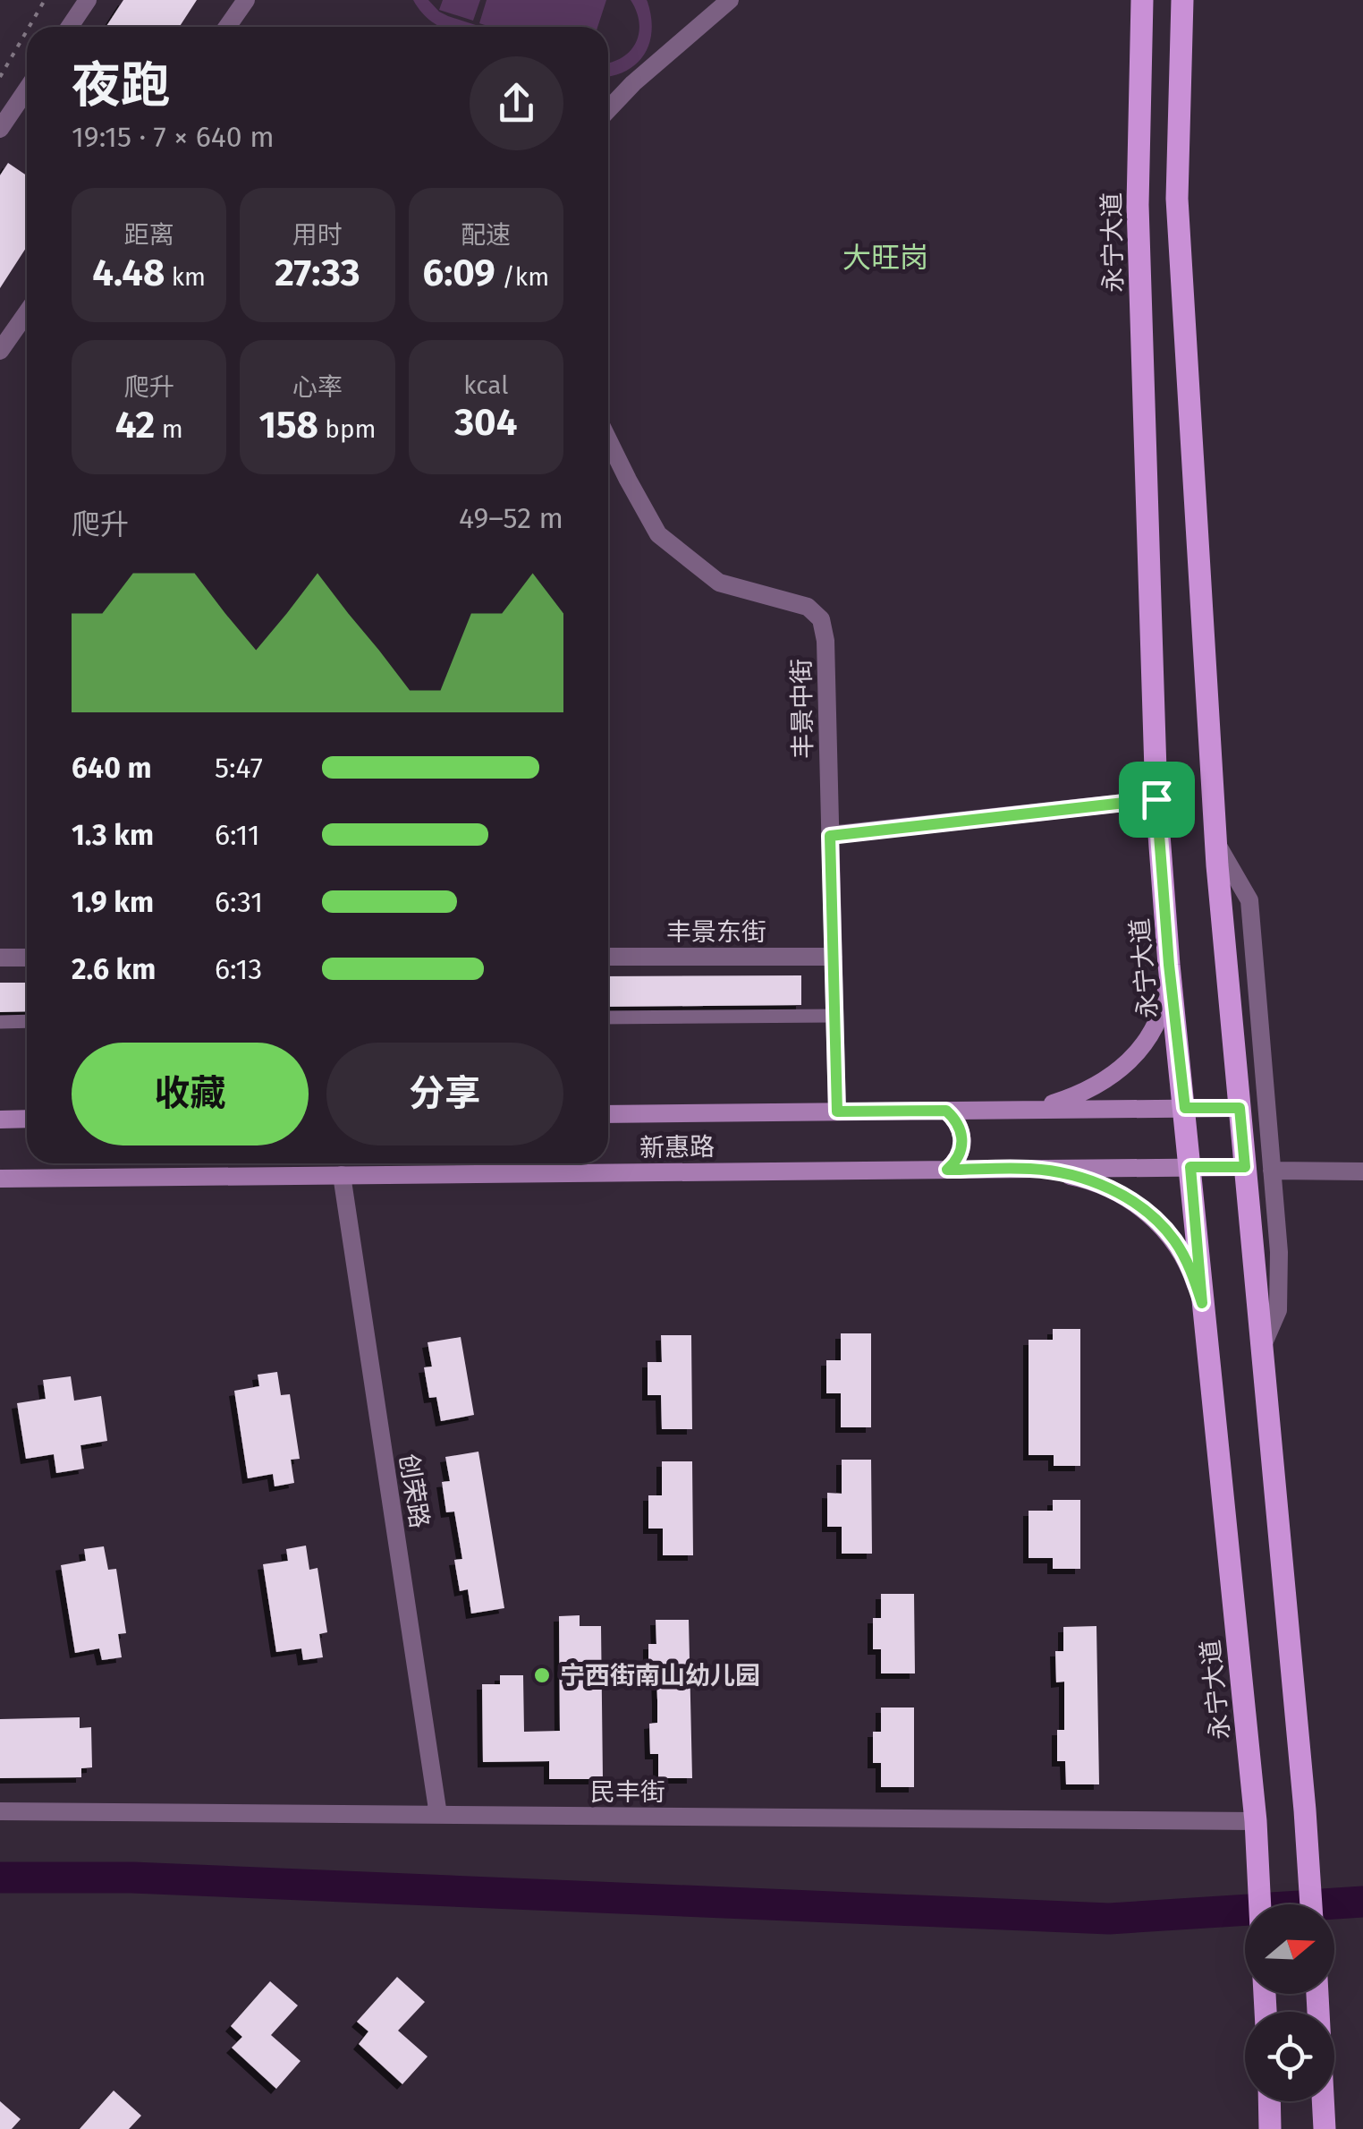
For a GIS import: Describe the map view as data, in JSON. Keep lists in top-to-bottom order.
{
  "streets": {
    "main road": ["永宁大道", "新惠路"],
    "street": [
      "丰景中街",
      "丰景东街",
      "创荣路",
      "民丰街"
    ]
  },
  "crossings": [
    ["永宁大道", "新惠路"],
    ["永宁大道", "民丰街"],
    ["丰景中街", "丰景东街"],
    ["丰景中街", "新惠路"],
    ["新惠路", "创荣路"],
    ["创荣路", "民丰街"]
  ],
  "districts": ["大旺岗"],
  "places": ["宁西街南山幼儿园"],
  "north": "right",
  "page": {
    "heading": ["夜跑", "19:15 · 7 × 640 m"],
    "stats": [
      ["距离", "4.48 km"],
      ["用时", "27:33"],
      ["配速", "6:09 /km"],
      ["爬升", "42 m"],
      ["心率", "158 bpm"],
      ["kcal", "304"]
    ],
    "chart": ["爬升", "49–52 m"],
    "list": [
      {
        "name": "640 m",
        "note": "5:47"
      },
      {
        "name": "1.3 km",
        "note": "6:11"
      },
      {
        "name": "1.9 km",
        "note": "6:31"
      },
      {
        "name": "2.6 km",
        "note": "6:13"
      }
    ],
    "buttons": ["收藏", "分享"]
  }
}
